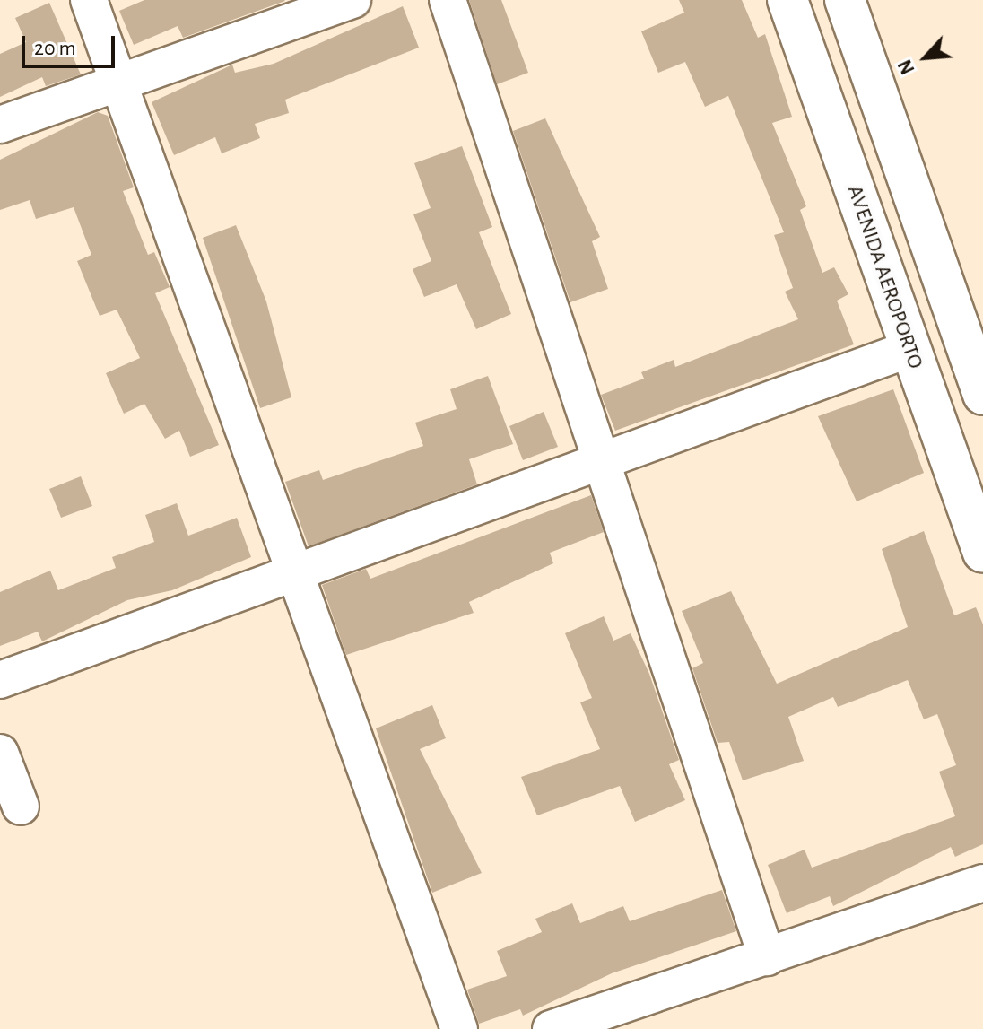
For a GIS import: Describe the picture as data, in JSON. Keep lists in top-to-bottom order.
{
  "streets": {
    "street": ["AVENIDA AEROPORTO"]
  },
  "scale_bar": "20 m",
  "north": "bottom left"
}
